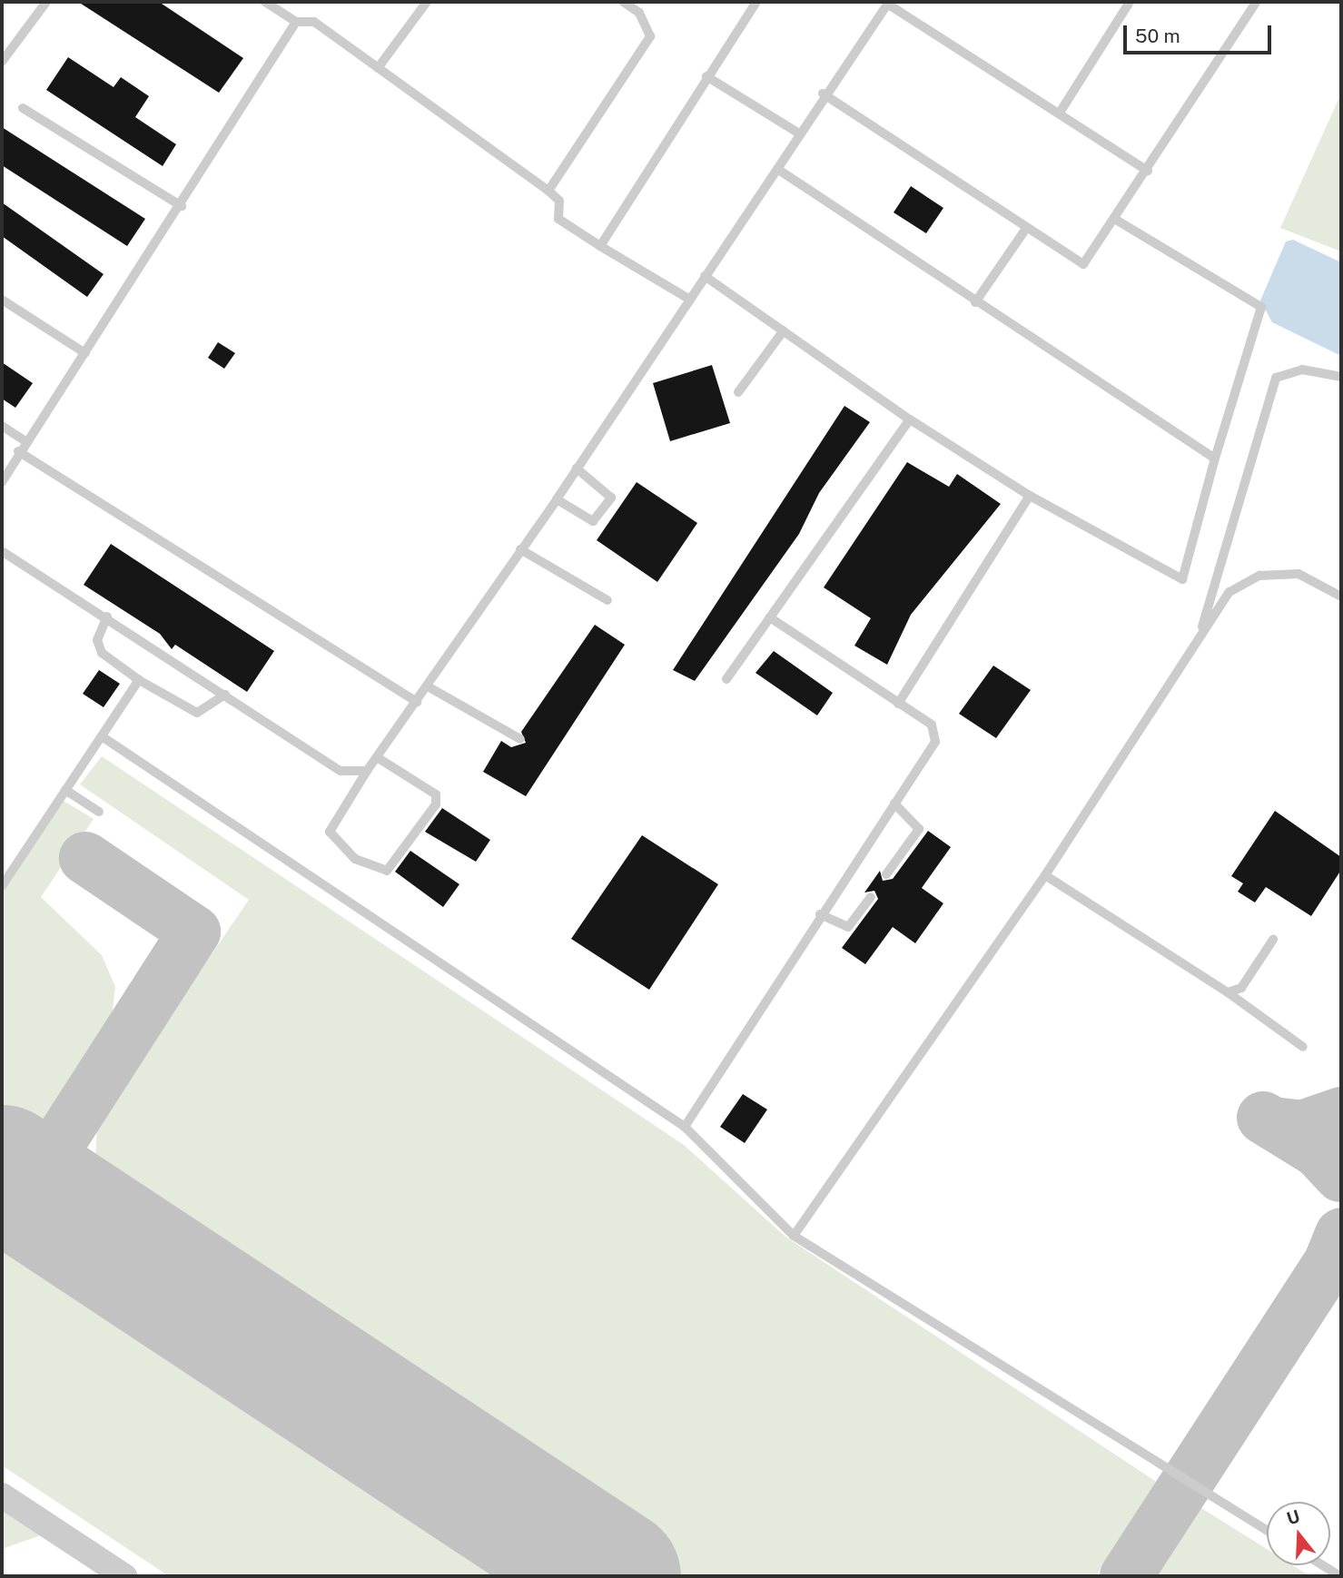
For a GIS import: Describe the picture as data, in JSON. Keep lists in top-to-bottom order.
{
  "scale_bar": "50 m",
  "north": "top"
}
